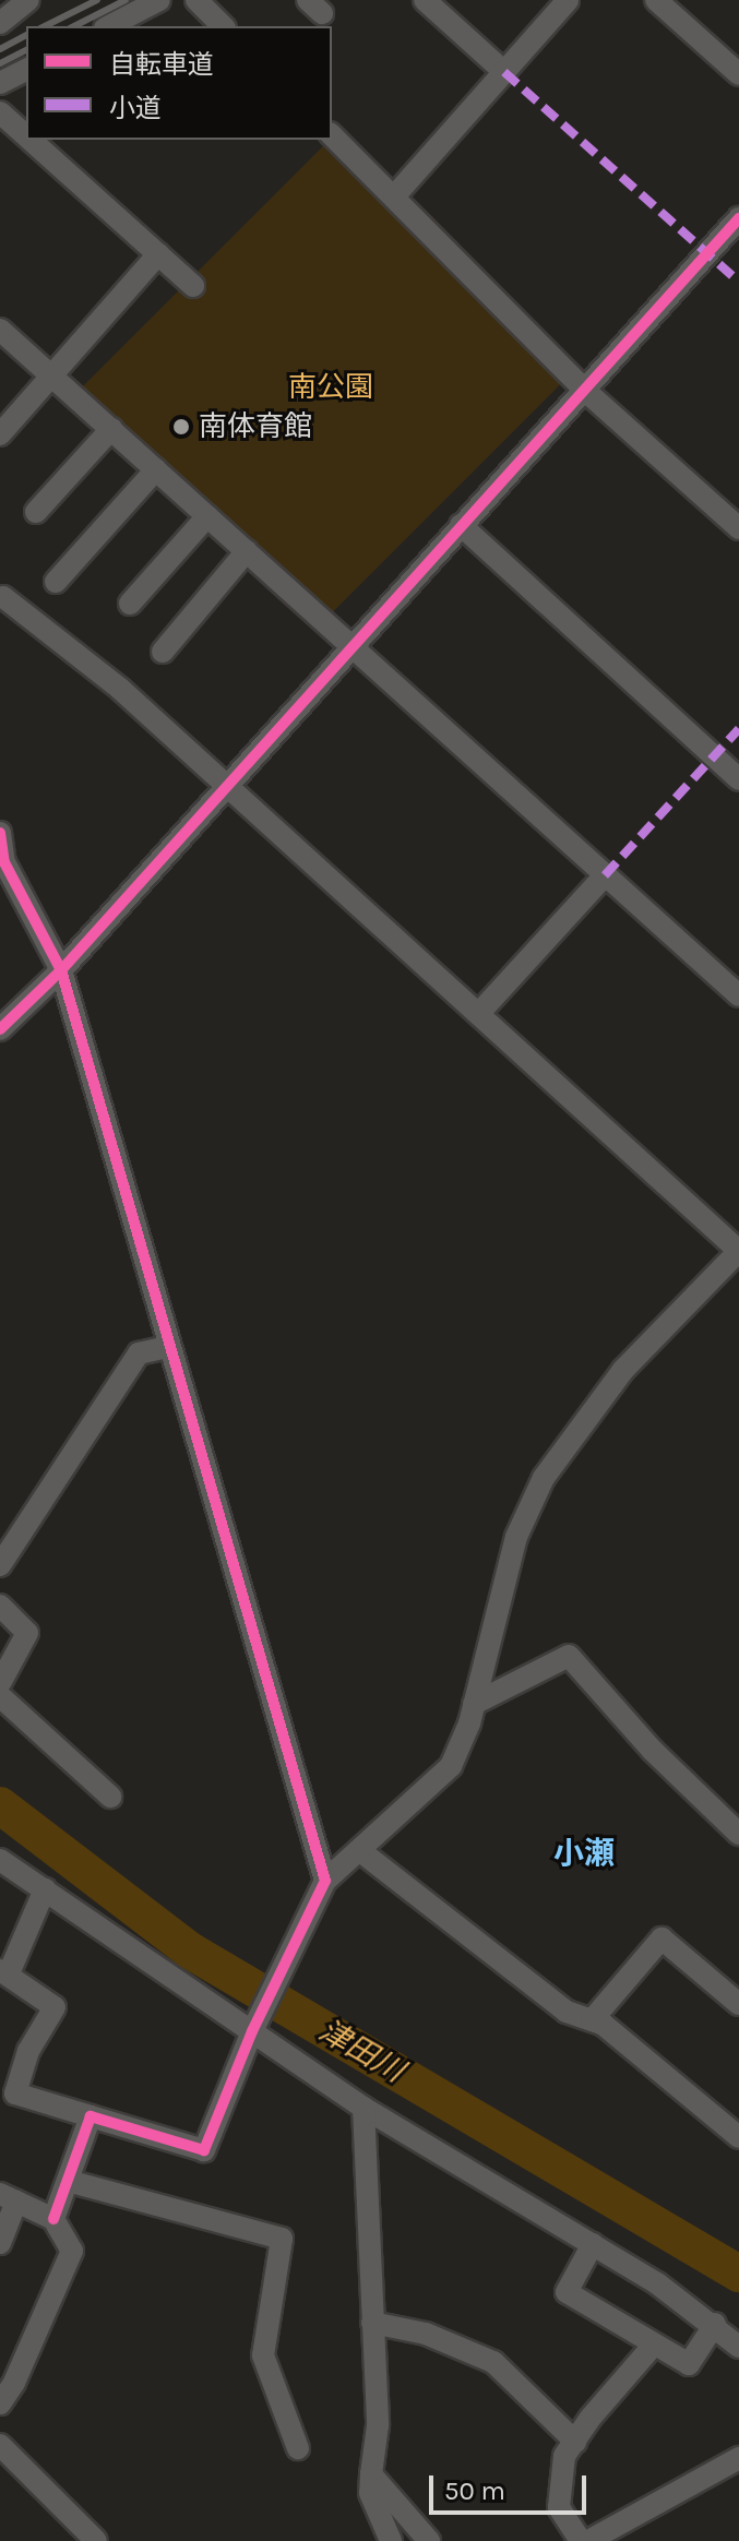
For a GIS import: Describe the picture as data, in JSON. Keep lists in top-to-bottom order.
{
  "districts": ["小瀬"],
  "water": ["津田川"],
  "parks": ["南公園"],
  "places": ["南体育館"],
  "legend": ["自転車道", "小道"],
  "scale_bar": "50 m"
}
